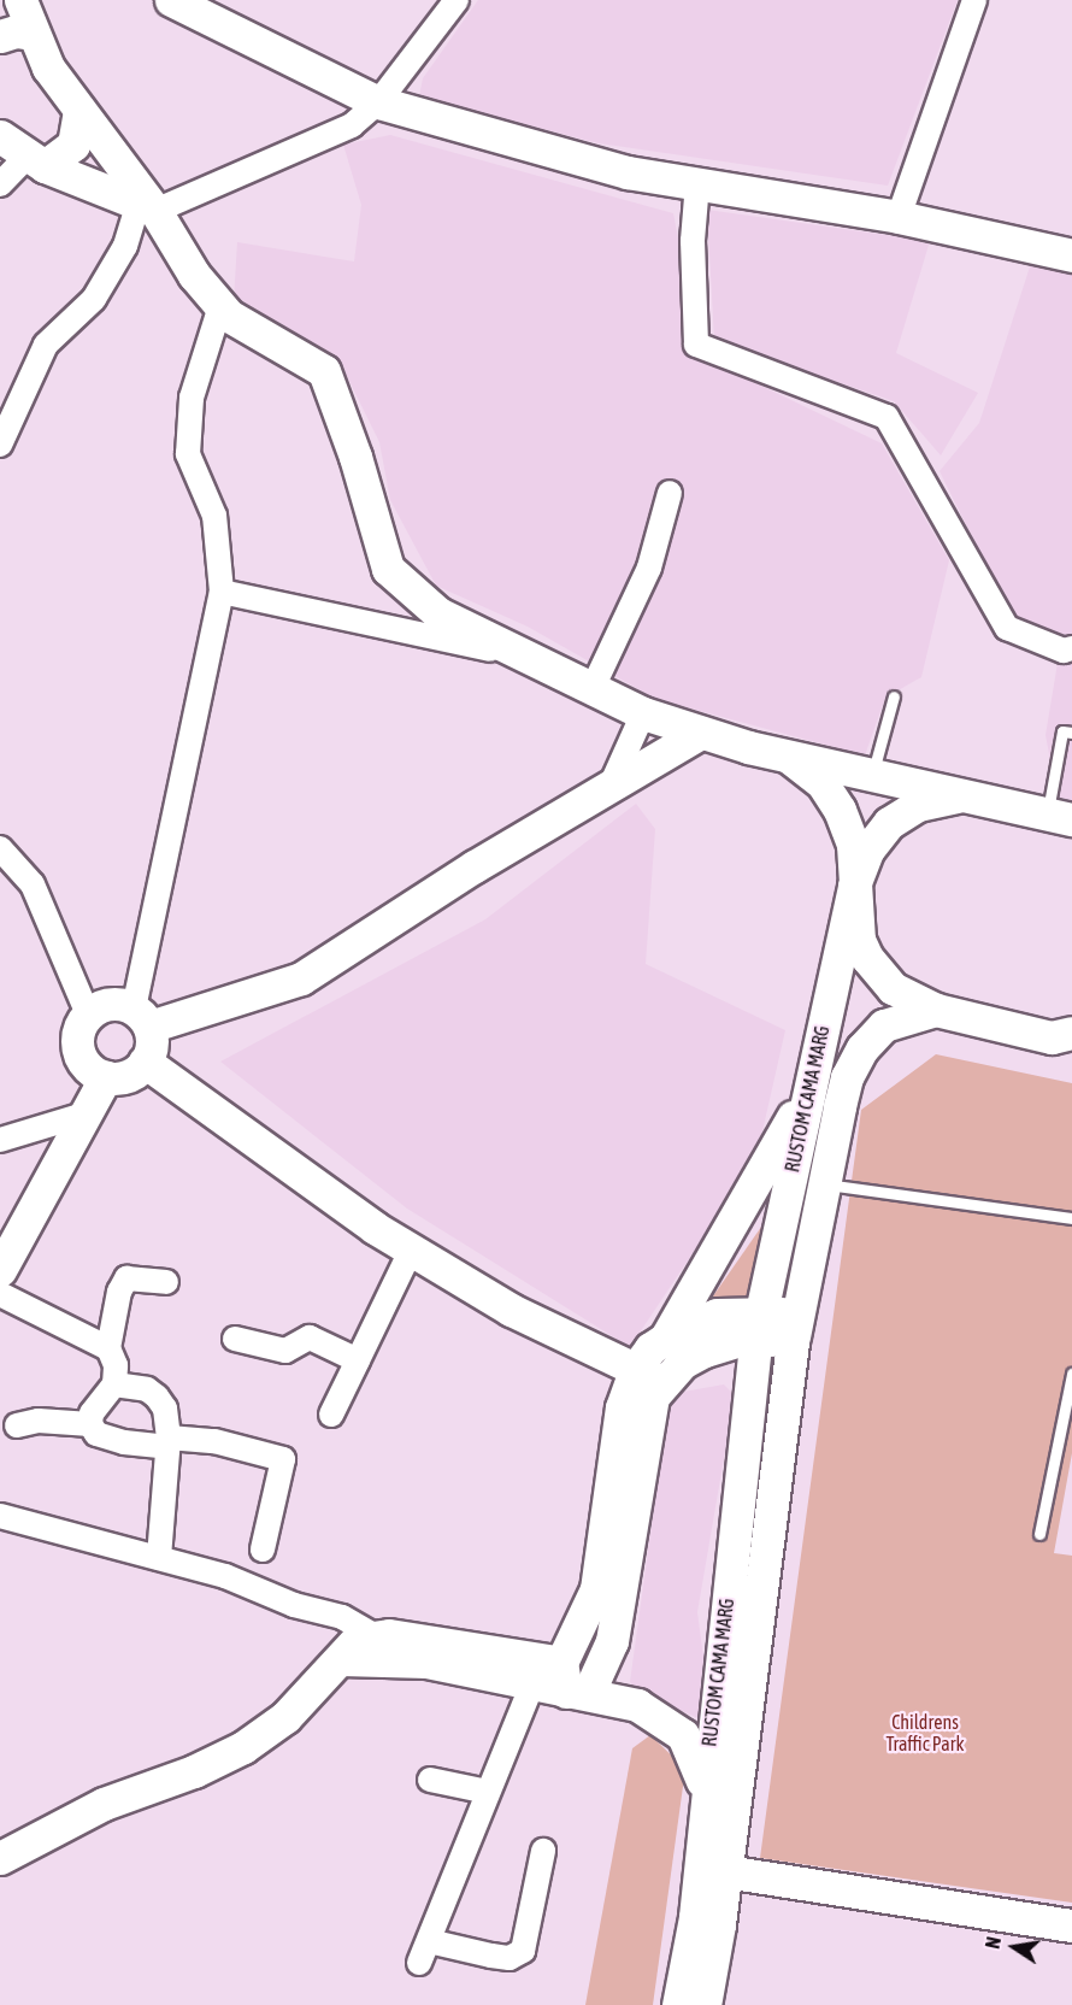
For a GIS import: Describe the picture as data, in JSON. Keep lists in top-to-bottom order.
{
  "streets": {
    "street": ["RUSTOM CAMA MARG"]
  },
  "parks": ["Childrens Traffic Park"],
  "north": "left"
}
